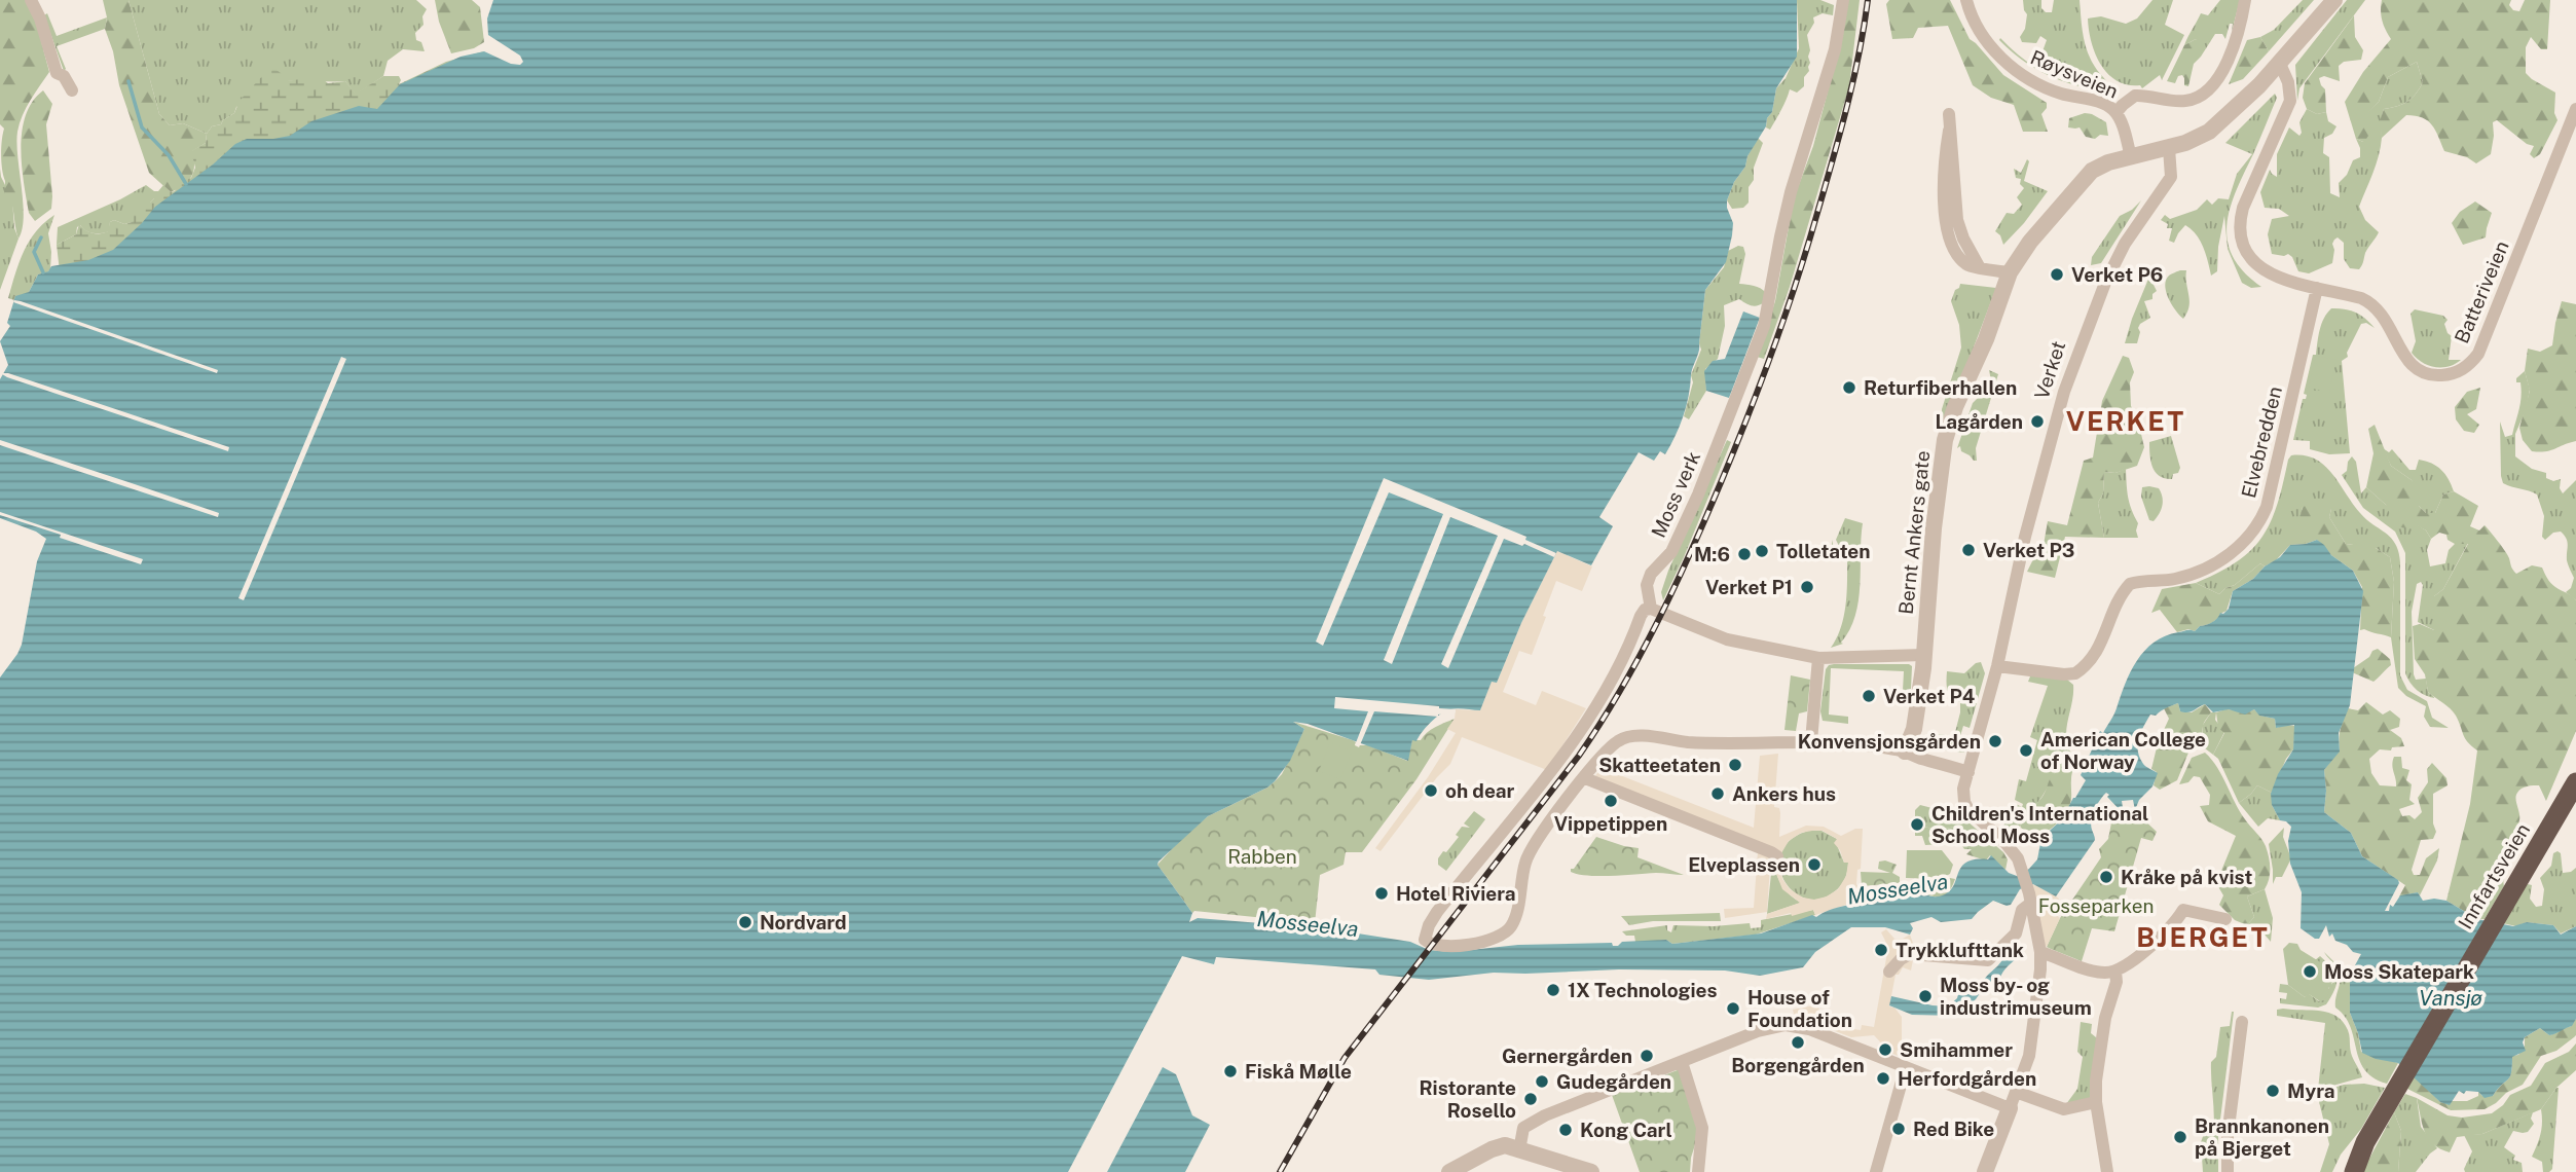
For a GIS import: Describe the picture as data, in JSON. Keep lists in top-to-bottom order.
{
  "streets": {
    "highway": ["Innfartsveien"],
    "street": [
      "Røysveien",
      "Batteriveien",
      "Verket",
      "Elvebredden",
      "Moss verk",
      "Bernt Ankers gate"
    ]
  },
  "crossings": [
    ["Batteriveien", "Elvebredden"],
    ["Verket", "Elvebredden"]
  ],
  "districts": ["VERKET", "BJERGET"],
  "water": ["Mosseelva", "Vansjø"],
  "parks": ["Rabben", "Fosseparken"],
  "places": [
    "Verket P6",
    "Returfiberhallen",
    "Lagården",
    "Verket P3",
    "Tolletaten",
    "M:6",
    "Verket P1",
    "Verket P4",
    "Konvensjonsgården",
    "American College of Norway",
    "Skatteetaten",
    "oh dear",
    "Ankers hus",
    "Vippetippen",
    "Children's International School Moss",
    "Elveplassen",
    "Kråke på kvist",
    "Hotel Riviera",
    "Nordvard",
    "Trykklufttank",
    "Moss Skatepark",
    "1X Technologies",
    "Moss by- og industrimuseum",
    "House of Foundation",
    "Borgengården",
    "Smihammer",
    "Gernergården",
    "Fiskå Mølle",
    "Herfordgården",
    "Gudegården",
    "Myra",
    "Ristorante Rosello",
    "Red Bike",
    "Kong Carl",
    "Brannkanonen på Bjerget"
  ]
}
